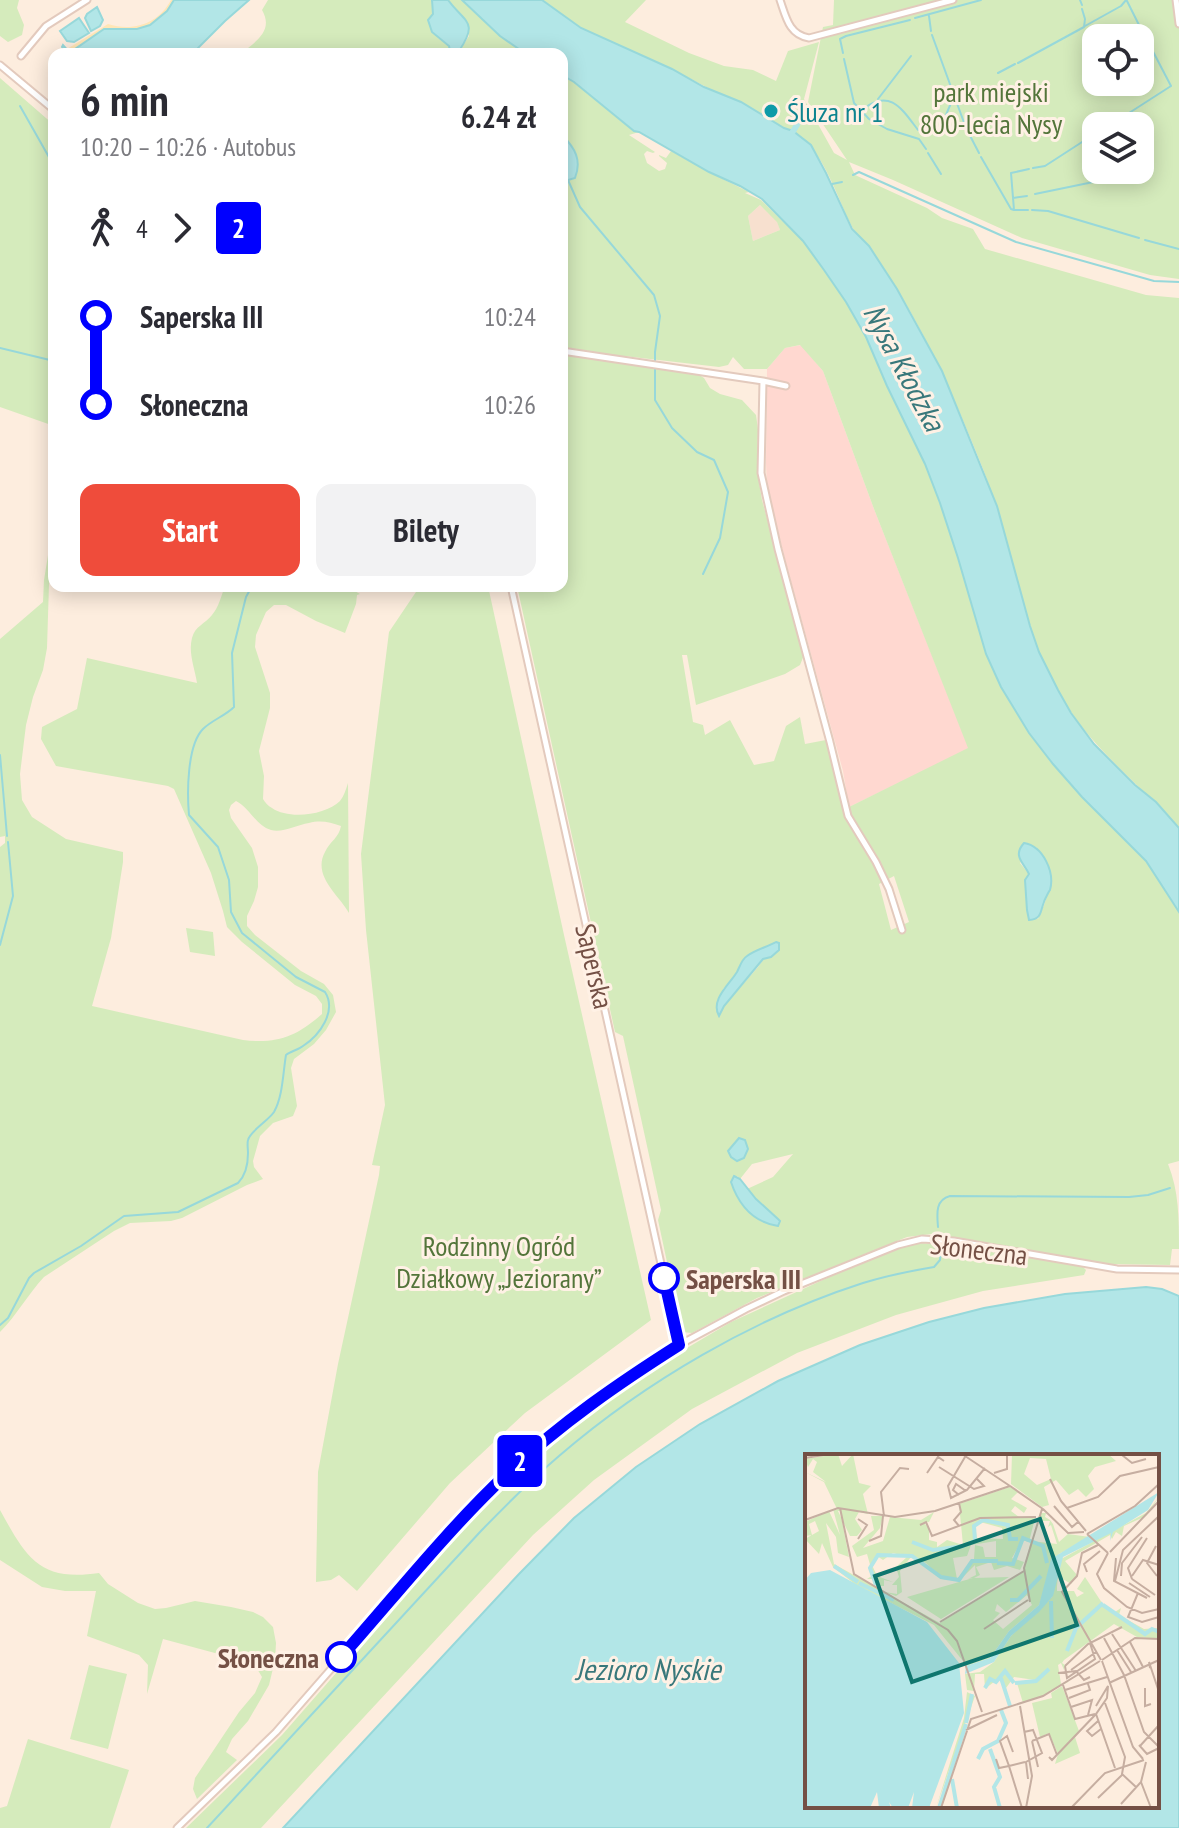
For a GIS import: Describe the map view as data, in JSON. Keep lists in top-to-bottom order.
{
  "streets": {
    "street": ["Saperska", "Słoneczna"]
  },
  "crossings": [
    ["Saperska", "Słoneczna"]
  ],
  "water": ["Nysa Kłodzka", "Jezioro Nyskie"],
  "parks": ["park miejski 800-lecia Nysy", "Rodzinny Ogród Działkowy „Jeziorany”"],
  "places": ["Śluza nr 1", "Saperska III", "Słoneczna"],
  "lines": ["bus line 2"],
  "page": {
    "on_map": "2",
    "heading": ["6 min", "10:20 – 10:26 · Autobus", "6.24 zł"],
    "legs": ["4", "2"],
    "list": [
      {
        "name": "Saperska III",
        "value": "10:24"
      },
      {
        "name": "Słoneczna",
        "value": "10:26"
      }
    ],
    "buttons": ["Start", "Bilety"]
  }
}
